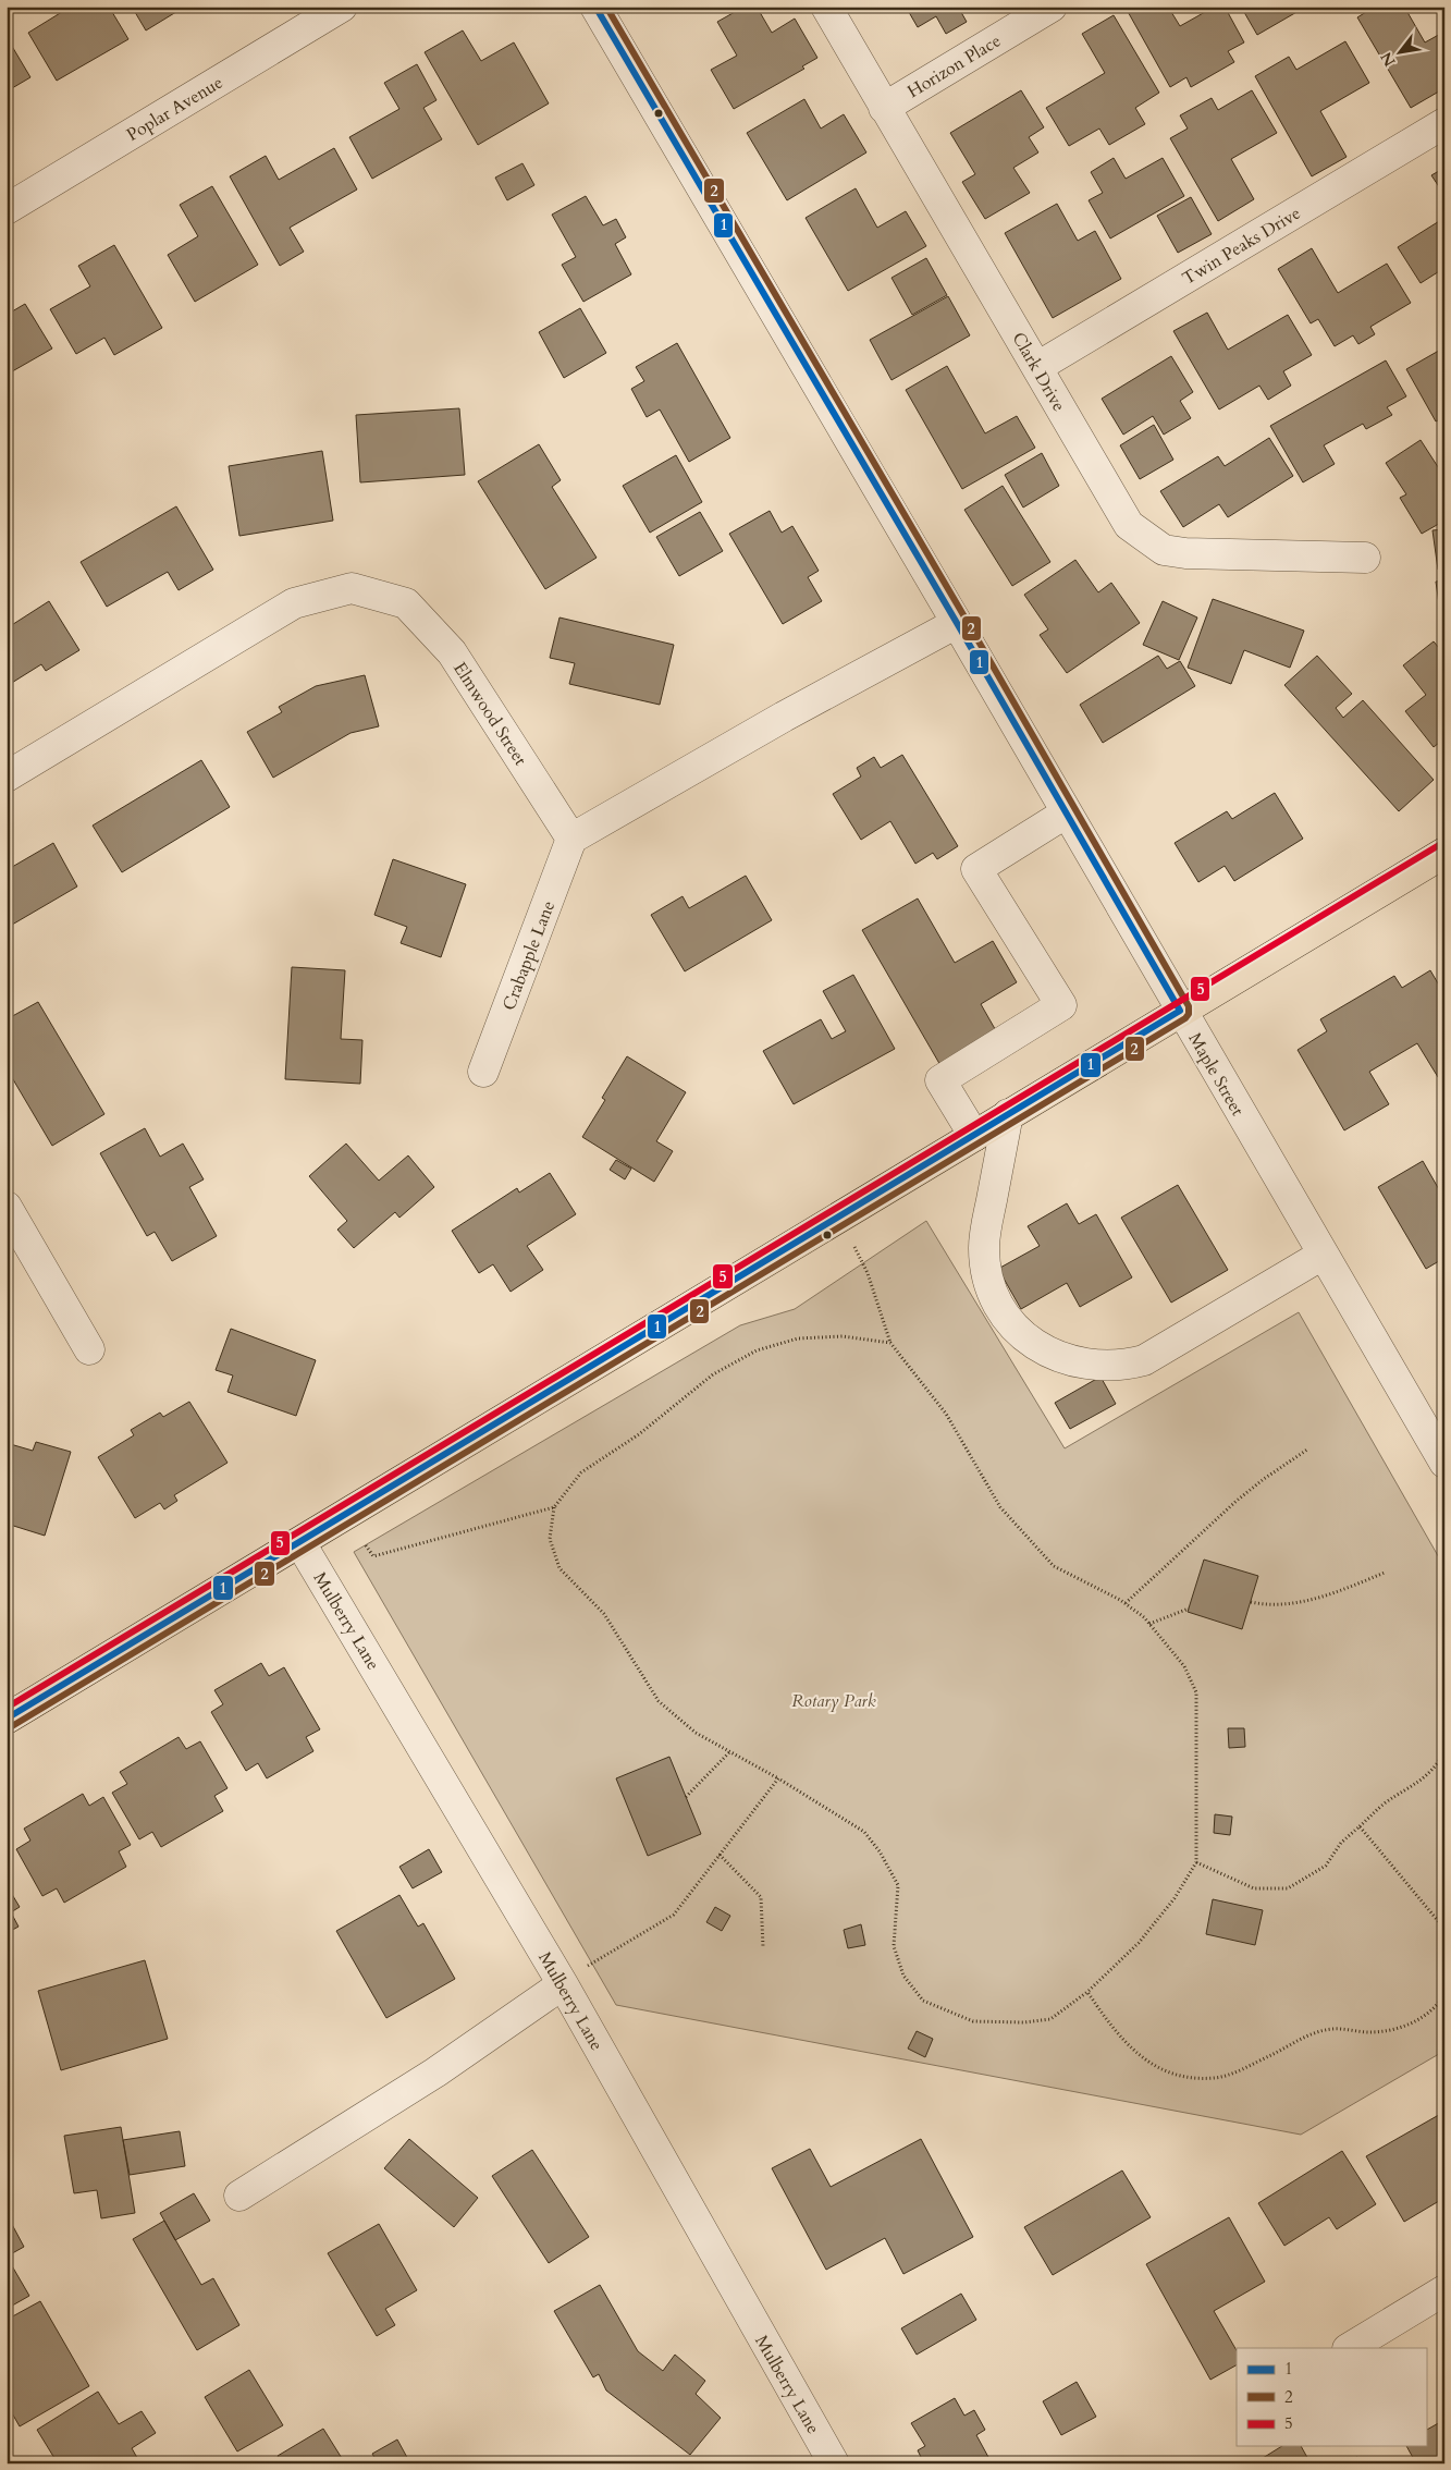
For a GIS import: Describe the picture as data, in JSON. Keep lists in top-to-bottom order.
{
  "streets": {
    "street": [
      "Horizon Place",
      "Poplar Avenue",
      "Twin Peaks Drive",
      "Clark Drive",
      "Elmwood Street",
      "Crabapple Lane",
      "Maple Street",
      "Mulberry Lane"
    ]
  },
  "crossings": [
    ["Horizon Place", "Clark Drive"],
    ["Twin Peaks Drive", "Clark Drive"],
    ["Elmwood Street", "Crabapple Lane"]
  ],
  "parks": ["Rotary Park"],
  "lines": ["transit line 1", "transit line 2", "transit line 5"],
  "legend": ["1", "2", "5"],
  "north": "bottom left"
}
